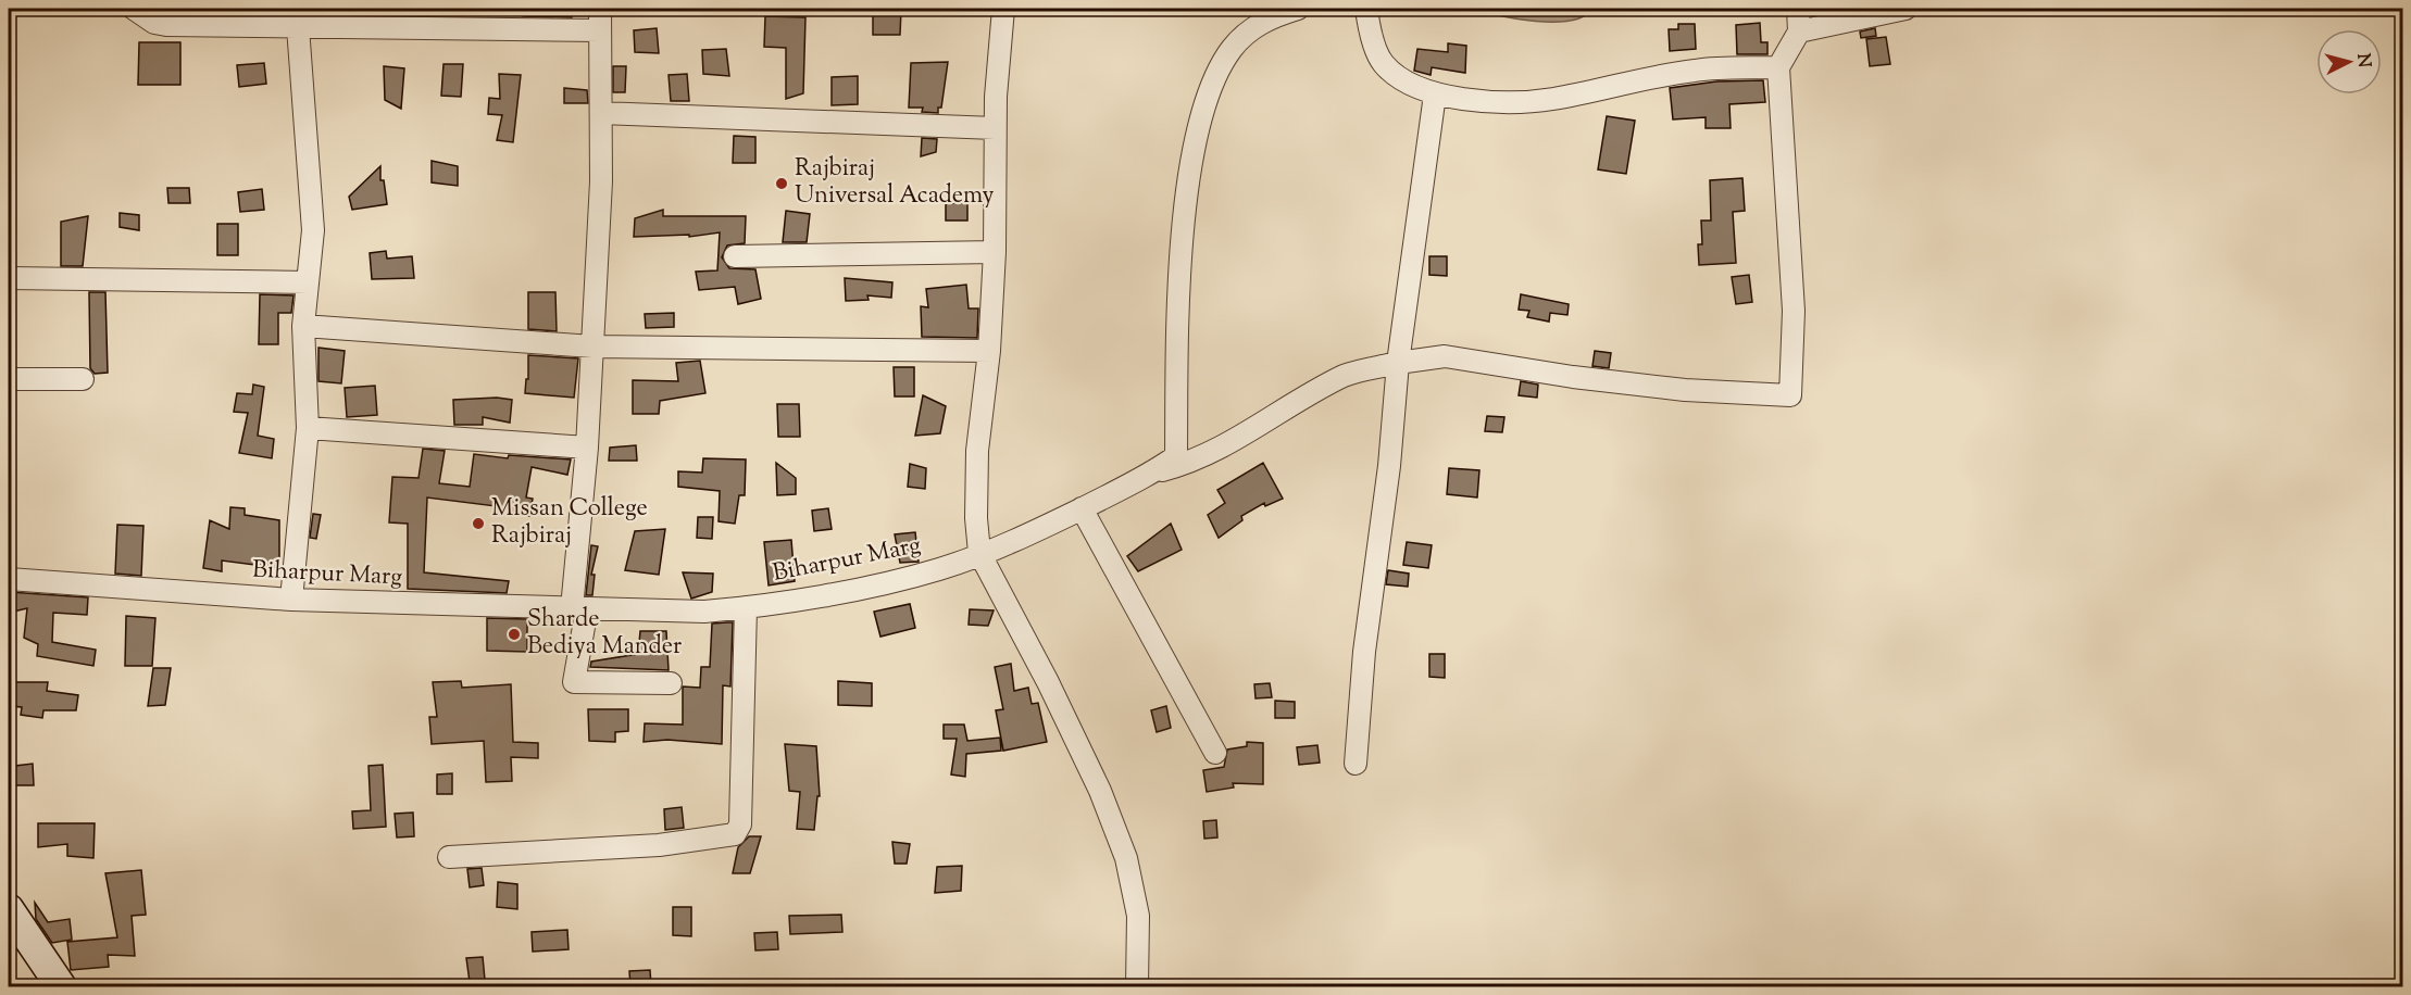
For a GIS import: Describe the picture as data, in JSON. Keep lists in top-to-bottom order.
{
  "streets": {
    "street": ["Biharpur Marg"]
  },
  "places": ["Rajbiraj Universal Academy", "Missan College Rajbiraj", "Sharde Bediya Mander"],
  "north": "right"
}
